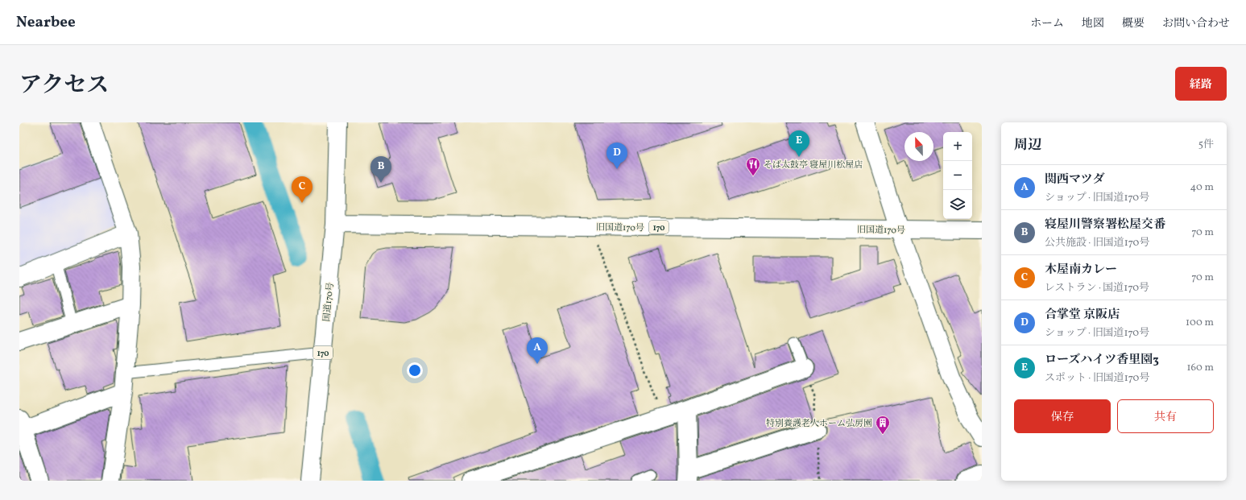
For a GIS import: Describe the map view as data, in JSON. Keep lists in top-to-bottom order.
{
  "streets": {
    "main road": ["旧国道170号", "170", "国道170号"]
  },
  "crossings": [
    ["旧国道170号", "国道170号"]
  ],
  "places": {
    "restaurant": ["そば太鼓亭 寝屋川松屋店"],
    "building": ["特別養護老人ホーム弘房園"]
  },
  "north": "top",
  "page": {
    "header": "Nearbee",
    "nav": [
      "ホーム",
      "地図",
      "概要",
      "お問い合わせ"
    ],
    "title": "アクセス",
    "buttons": [
      "経路",
      ["保存", "共有"]
    ],
    "heading": ["周辺", "5件"],
    "pins": [
      "E",
      "D",
      "B",
      "C",
      "A"
    ],
    "map_buttons": ["+", "−"],
    "list": [
      {
        "mark": "A",
        "name": "関西マツダ",
        "note": "ショップ · 旧国道170号",
        "value": "40 m"
      },
      {
        "mark": "B",
        "name": "寝屋川警察署松屋交番",
        "note": "公共施設 · 旧国道170号",
        "value": "70 m"
      },
      {
        "mark": "C",
        "name": "木屋南カレー",
        "note": "レストラン · 国道170号",
        "value": "70 m"
      },
      {
        "mark": "D",
        "name": "合掌堂 京阪店",
        "note": "ショップ · 旧国道170号",
        "value": "100 m"
      },
      {
        "mark": "E",
        "name": "ローズハイツ香里園3",
        "note": "スポット · 旧国道170号",
        "value": "160 m"
      }
    ]
  }
}
